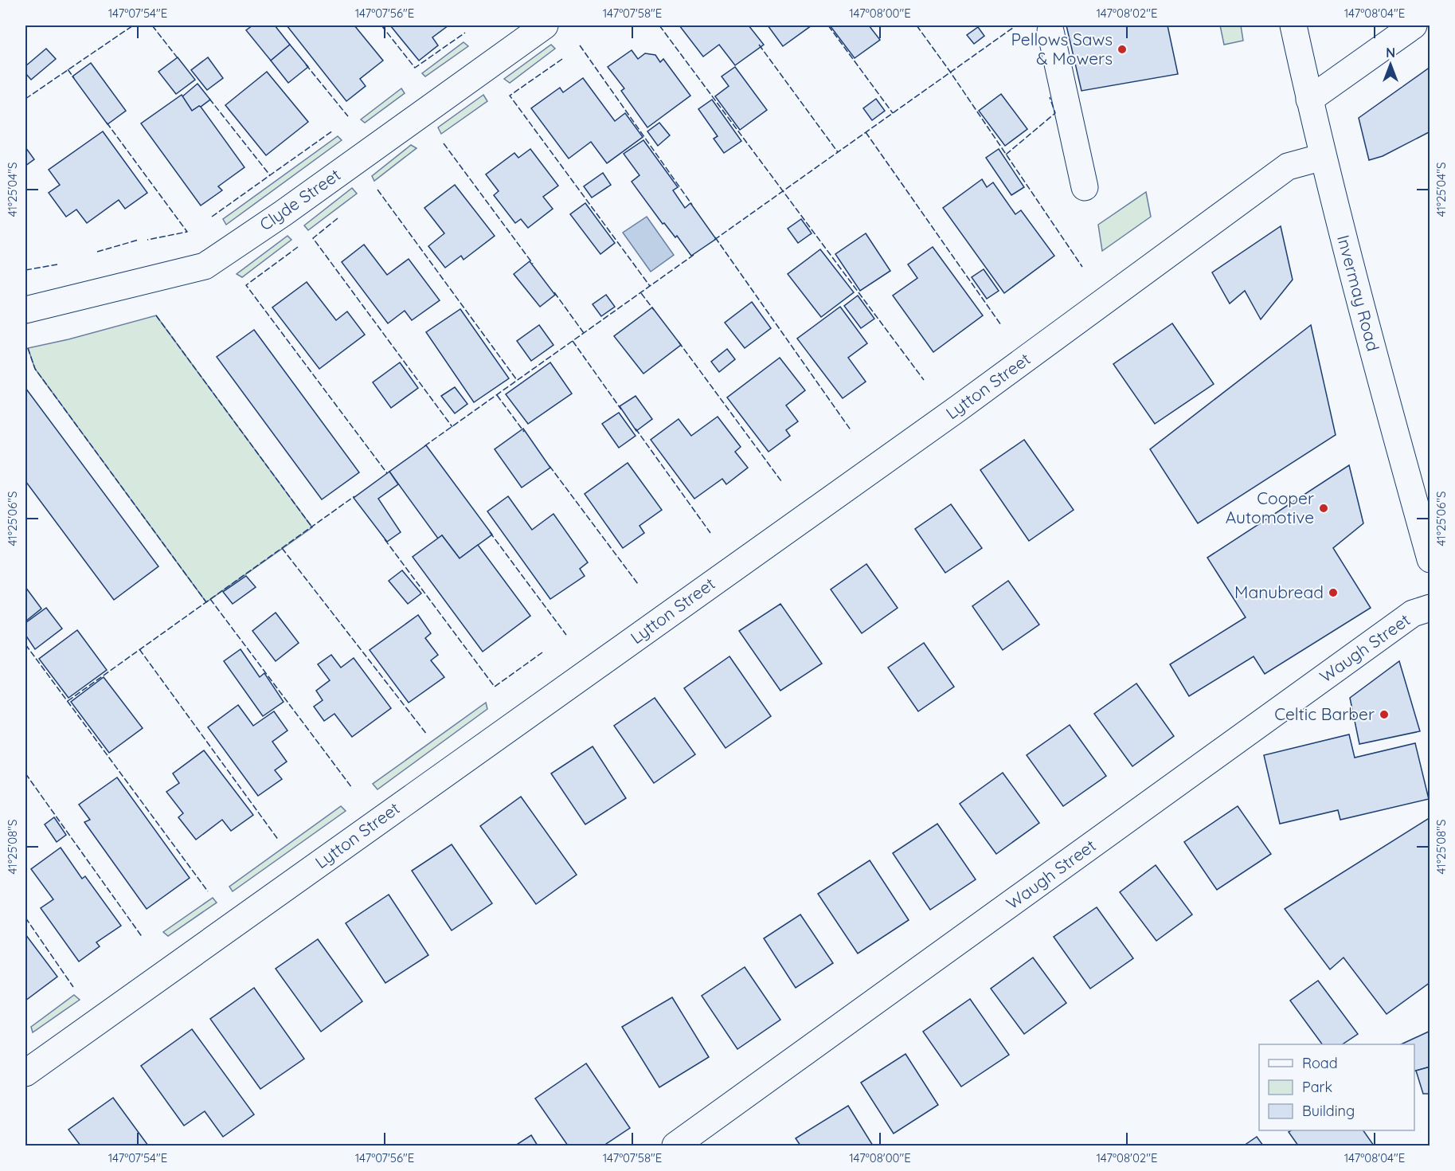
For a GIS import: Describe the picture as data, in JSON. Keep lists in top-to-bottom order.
{
  "streets": {
    "street": [
      "Clyde Street",
      "Invermay Road",
      "Lytton Street",
      "Waugh Street"
    ]
  },
  "crossings": [
    ["Invermay Road", "Lytton Street"]
  ],
  "places": [
    "Pellows Saws & Mowers",
    "Cooper Automotive",
    "Manubread",
    "Celtic Barber"
  ],
  "legend": ["Road", "Park", "Building"],
  "north": "top",
  "coordinates": [
    "147°07'54\"E",
    "147°07'56\"E",
    "147°07'58\"E",
    "147°08'00\"E",
    "147°08'02\"E",
    "147°08'04\"E",
    "41°25'04\"S",
    "41°25'06\"S",
    "41°25'08\"S"
  ]
}
